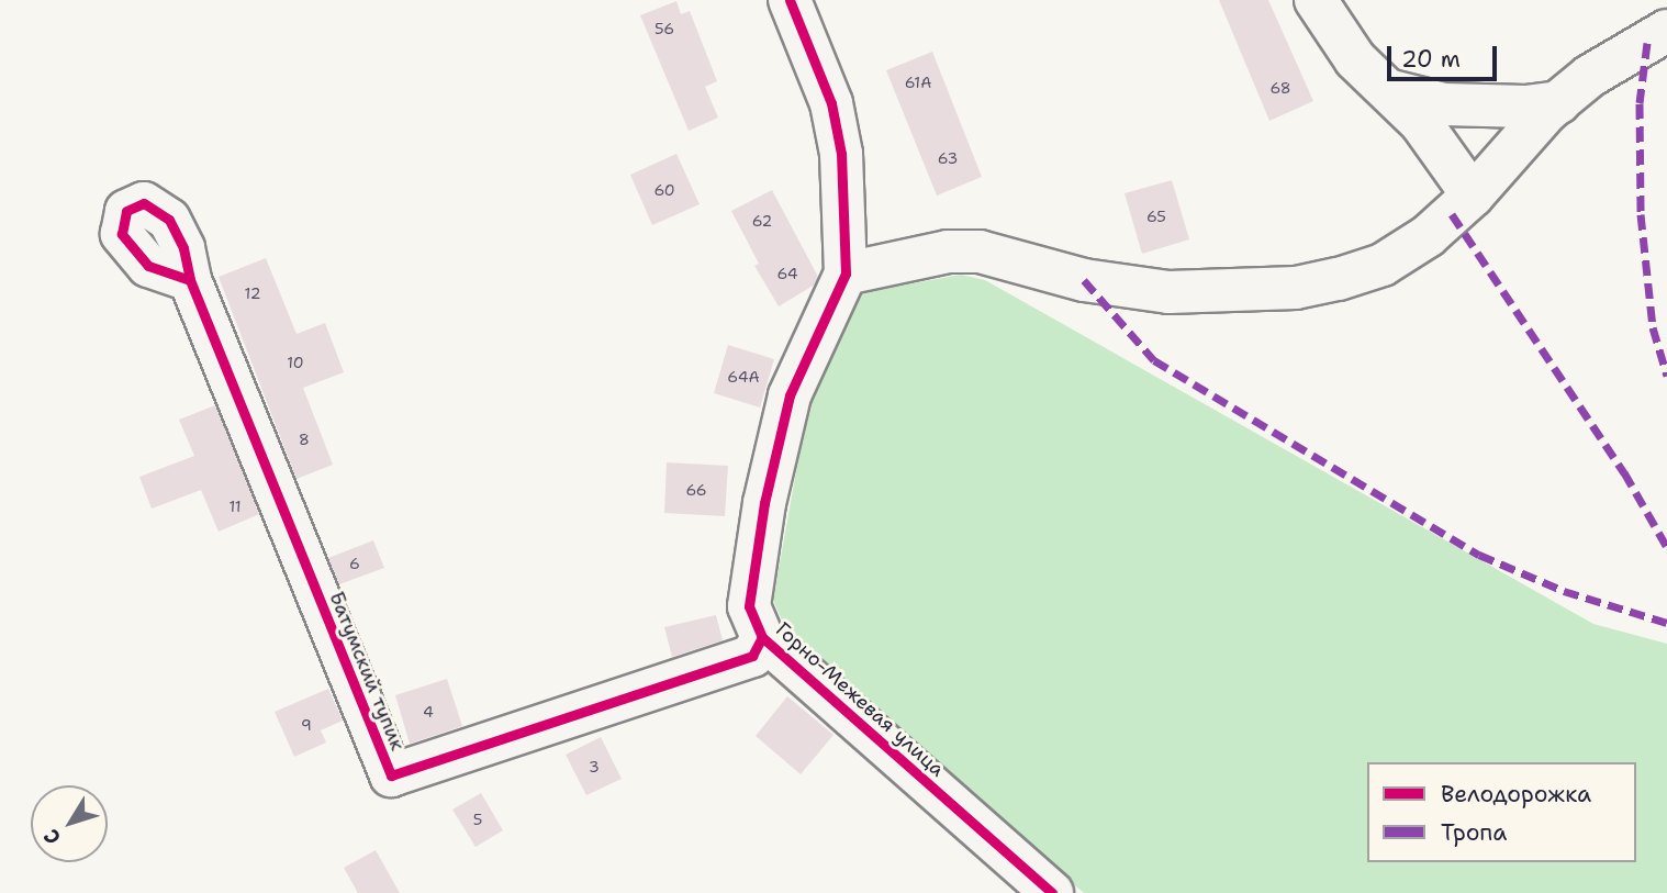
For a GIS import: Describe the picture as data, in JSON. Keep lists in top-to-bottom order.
{
  "streets": {
    "street": ["Батумский тупик", "Горно-Межевая улица"]
  },
  "crossings": [
    ["Батумский тупик", "Горно-Межевая улица"]
  ],
  "house_numbers": [
    "56",
    "61А",
    "68",
    "63",
    "60",
    "65",
    "62",
    "64",
    "12",
    "10",
    "64А",
    "8",
    "66",
    "11",
    "6",
    "4",
    "9",
    "3",
    "5"
  ],
  "legend": ["Велодорожка", "Тропа"],
  "scale_bar": "20 m",
  "north": "bottom left"
}
